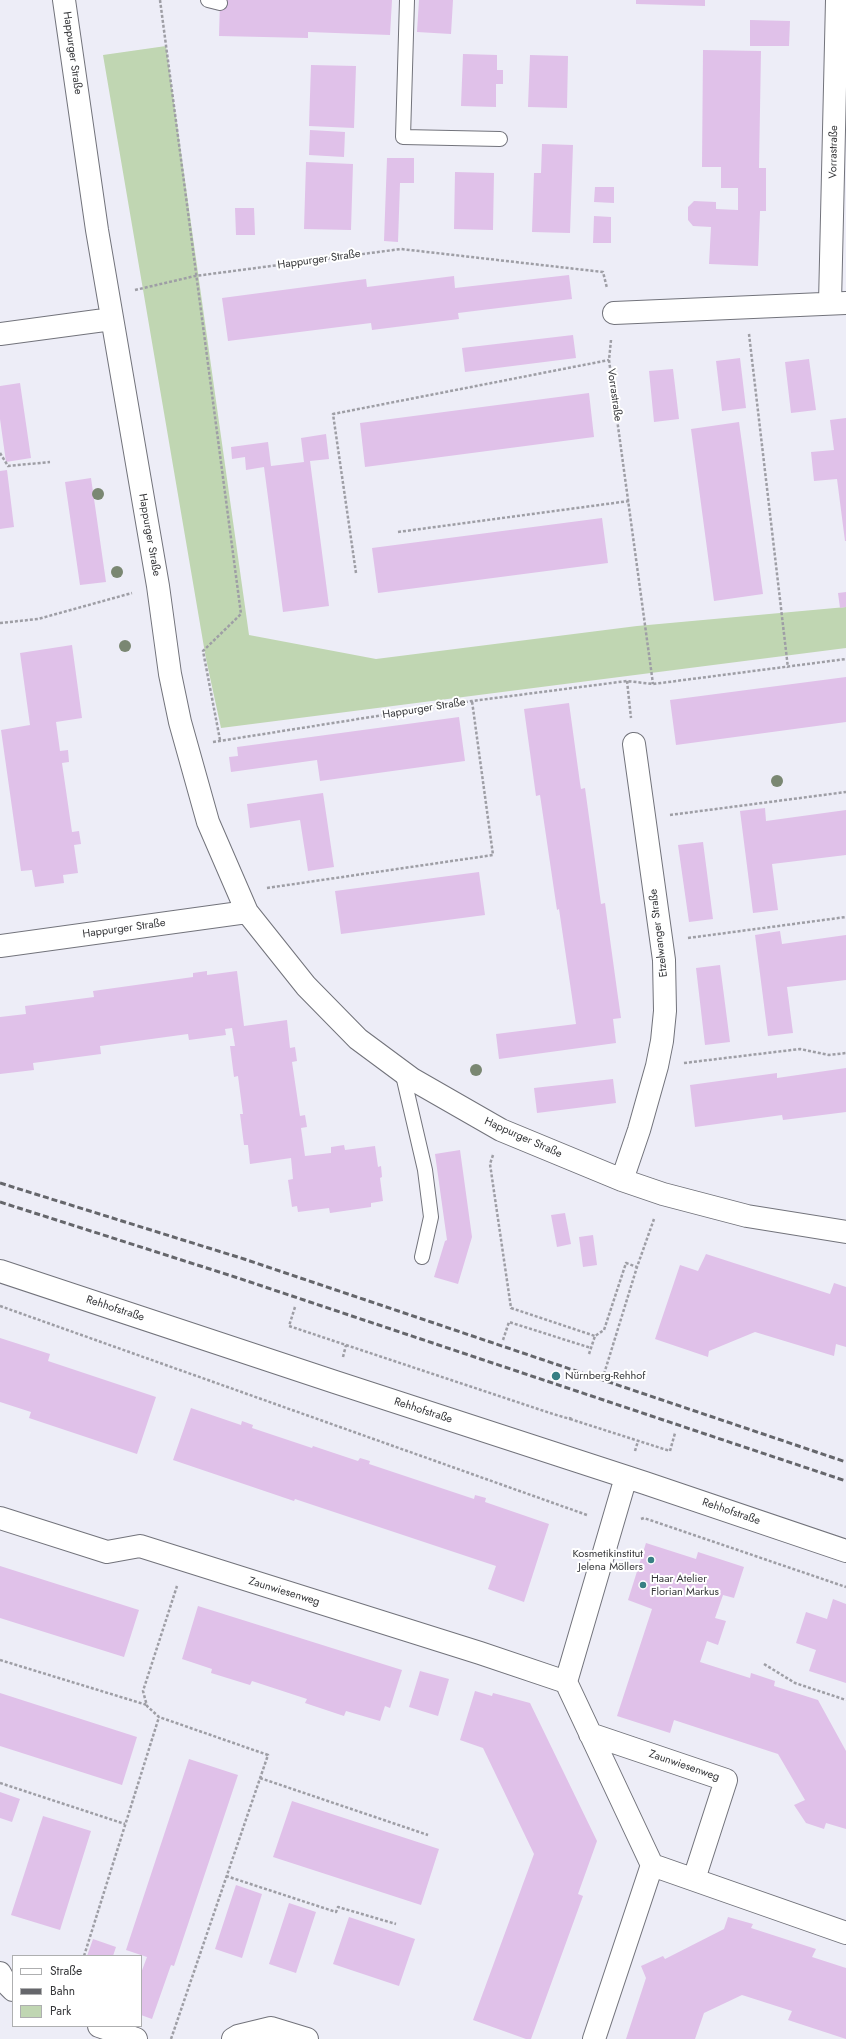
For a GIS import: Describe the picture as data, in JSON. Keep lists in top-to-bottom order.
{
  "streets": {
    "street": [
      "Happurger Straße",
      "Vorrastraße",
      "Etzelwanger Straße",
      "Rehhofstraße",
      "Zaunwiesenweg"
    ]
  },
  "crossings": [
    ["Happurger Straße", "Vorrastraße"],
    ["Happurger Straße", "Etzelwanger Straße"]
  ],
  "places": ["Nürnberg-Rehhof", "Kosmetikinstitut Jelena Möllers", "Haar Atelier Florian Markus"],
  "legend": ["Straße", "Bahn", "Park"]
}
